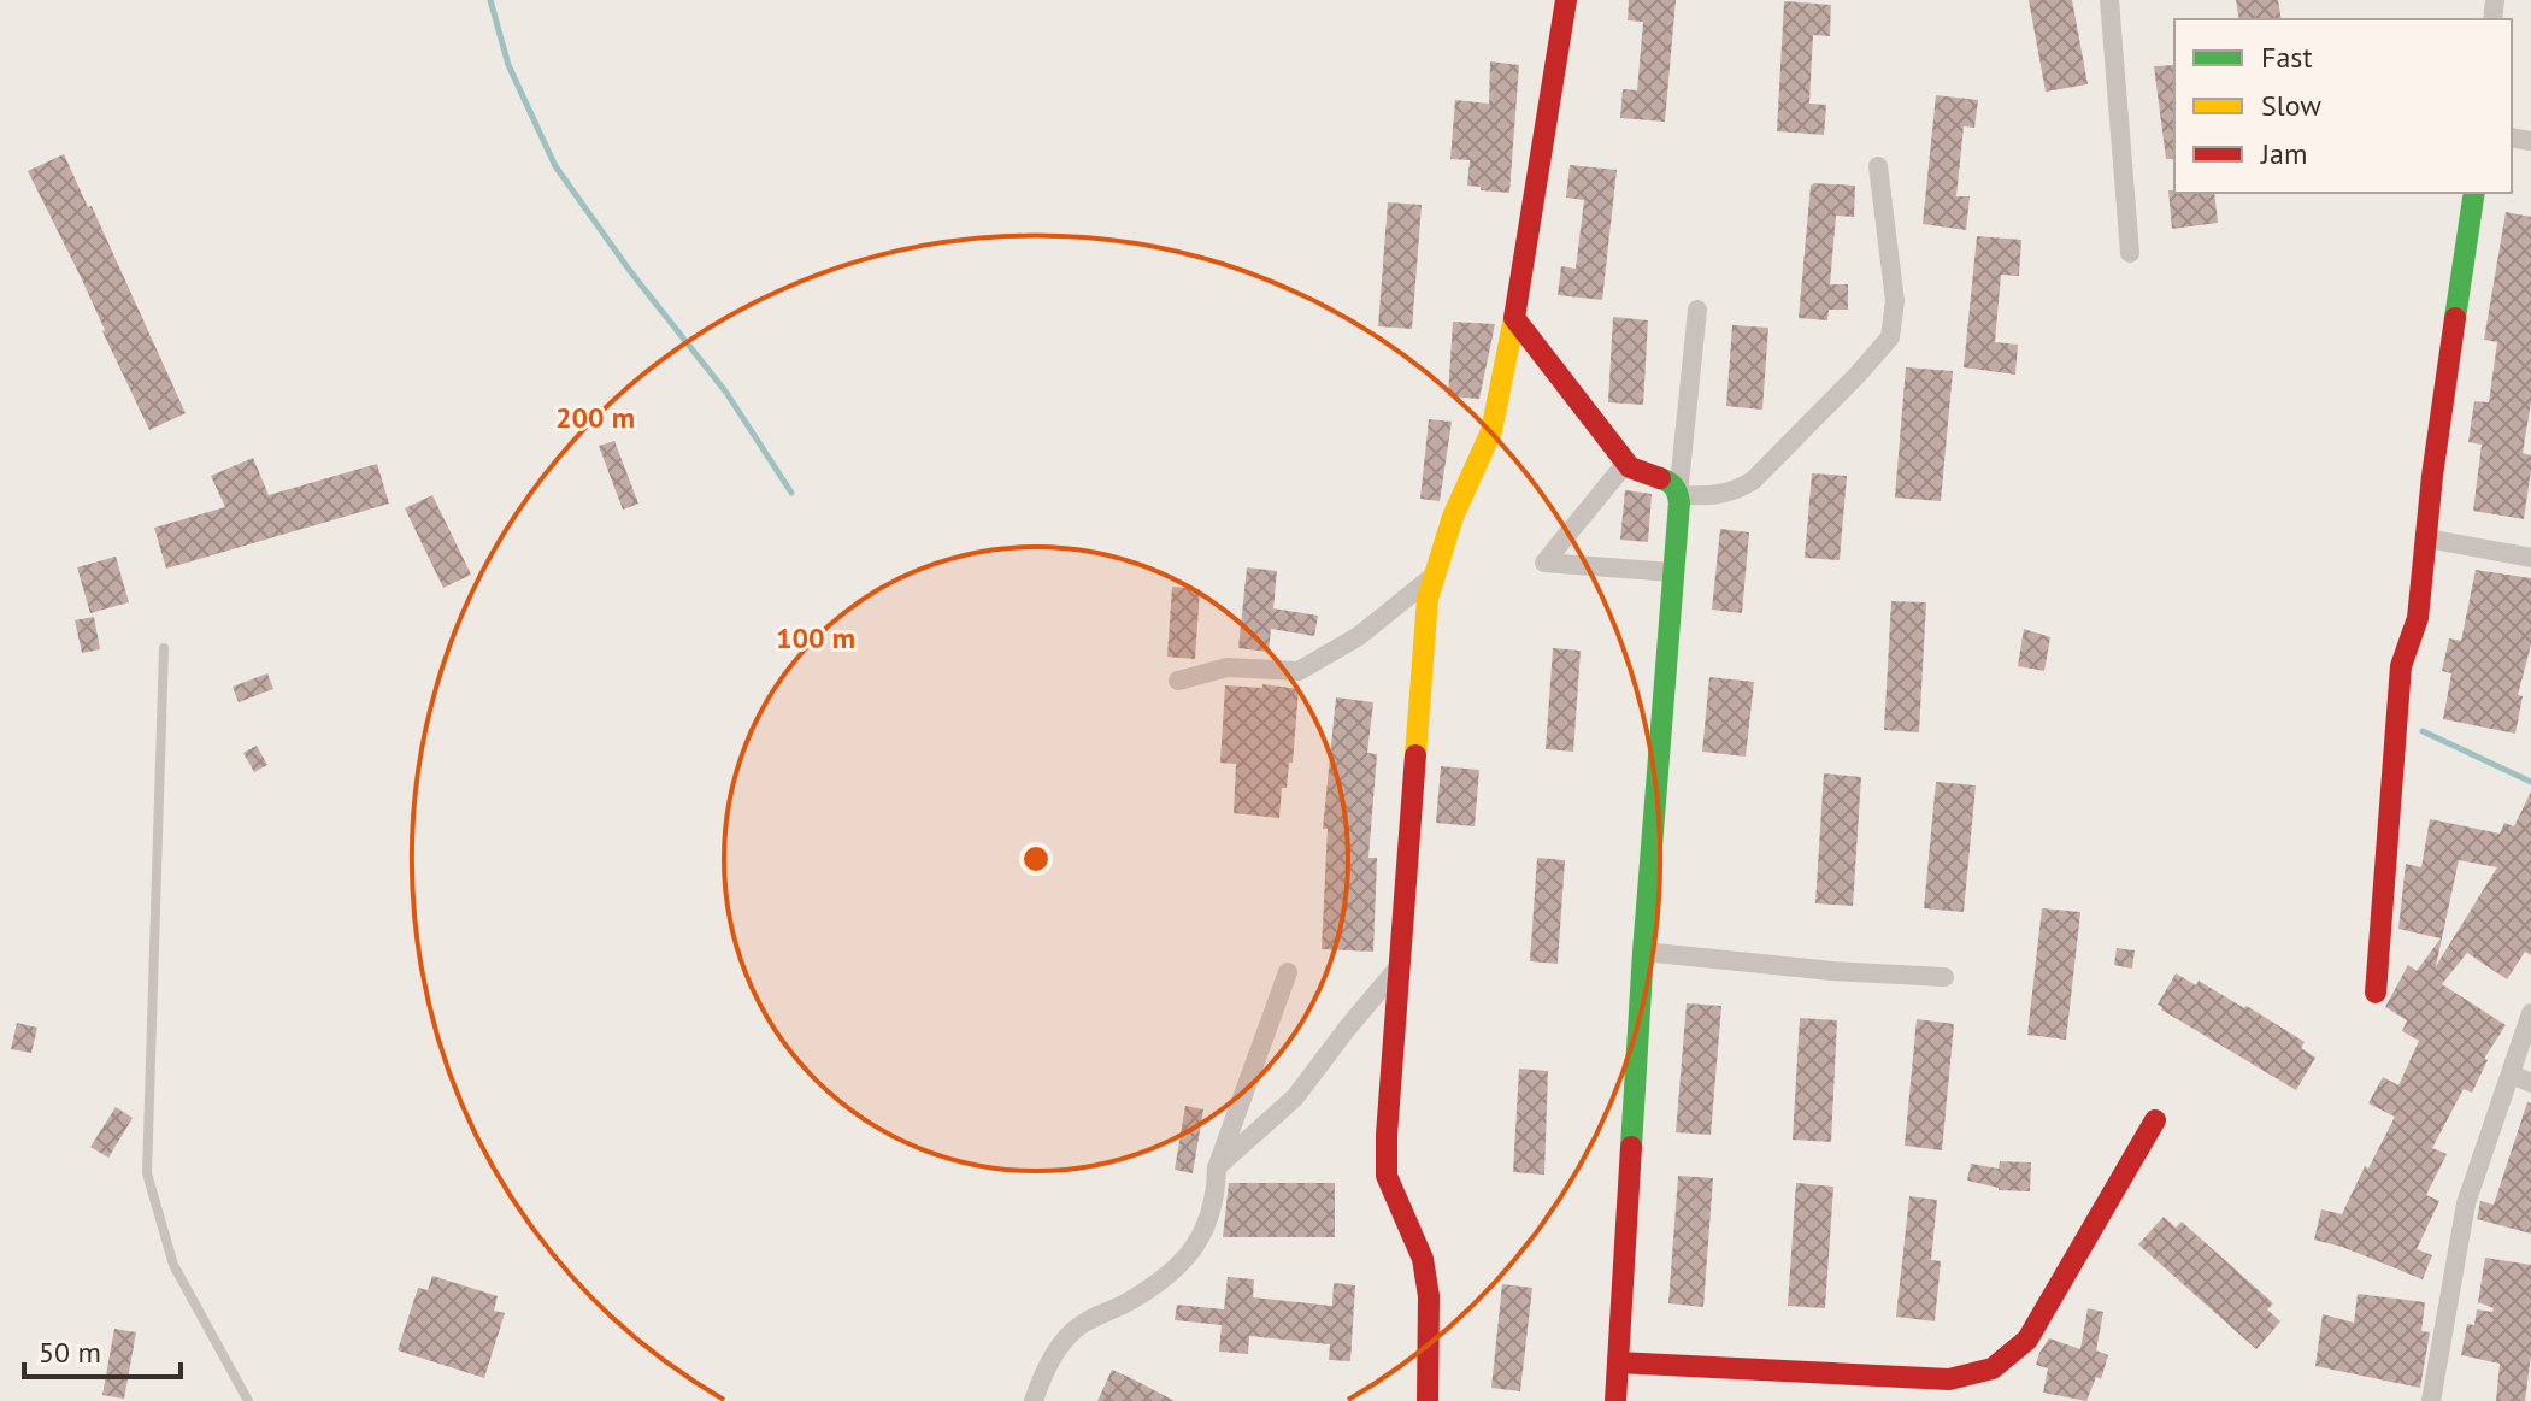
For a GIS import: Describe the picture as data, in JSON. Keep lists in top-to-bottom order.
{
  "legend": ["Fast", "Slow", "Jam"],
  "scale_bar": "50 m",
  "rings": ["200 m", "100 m"]
}
